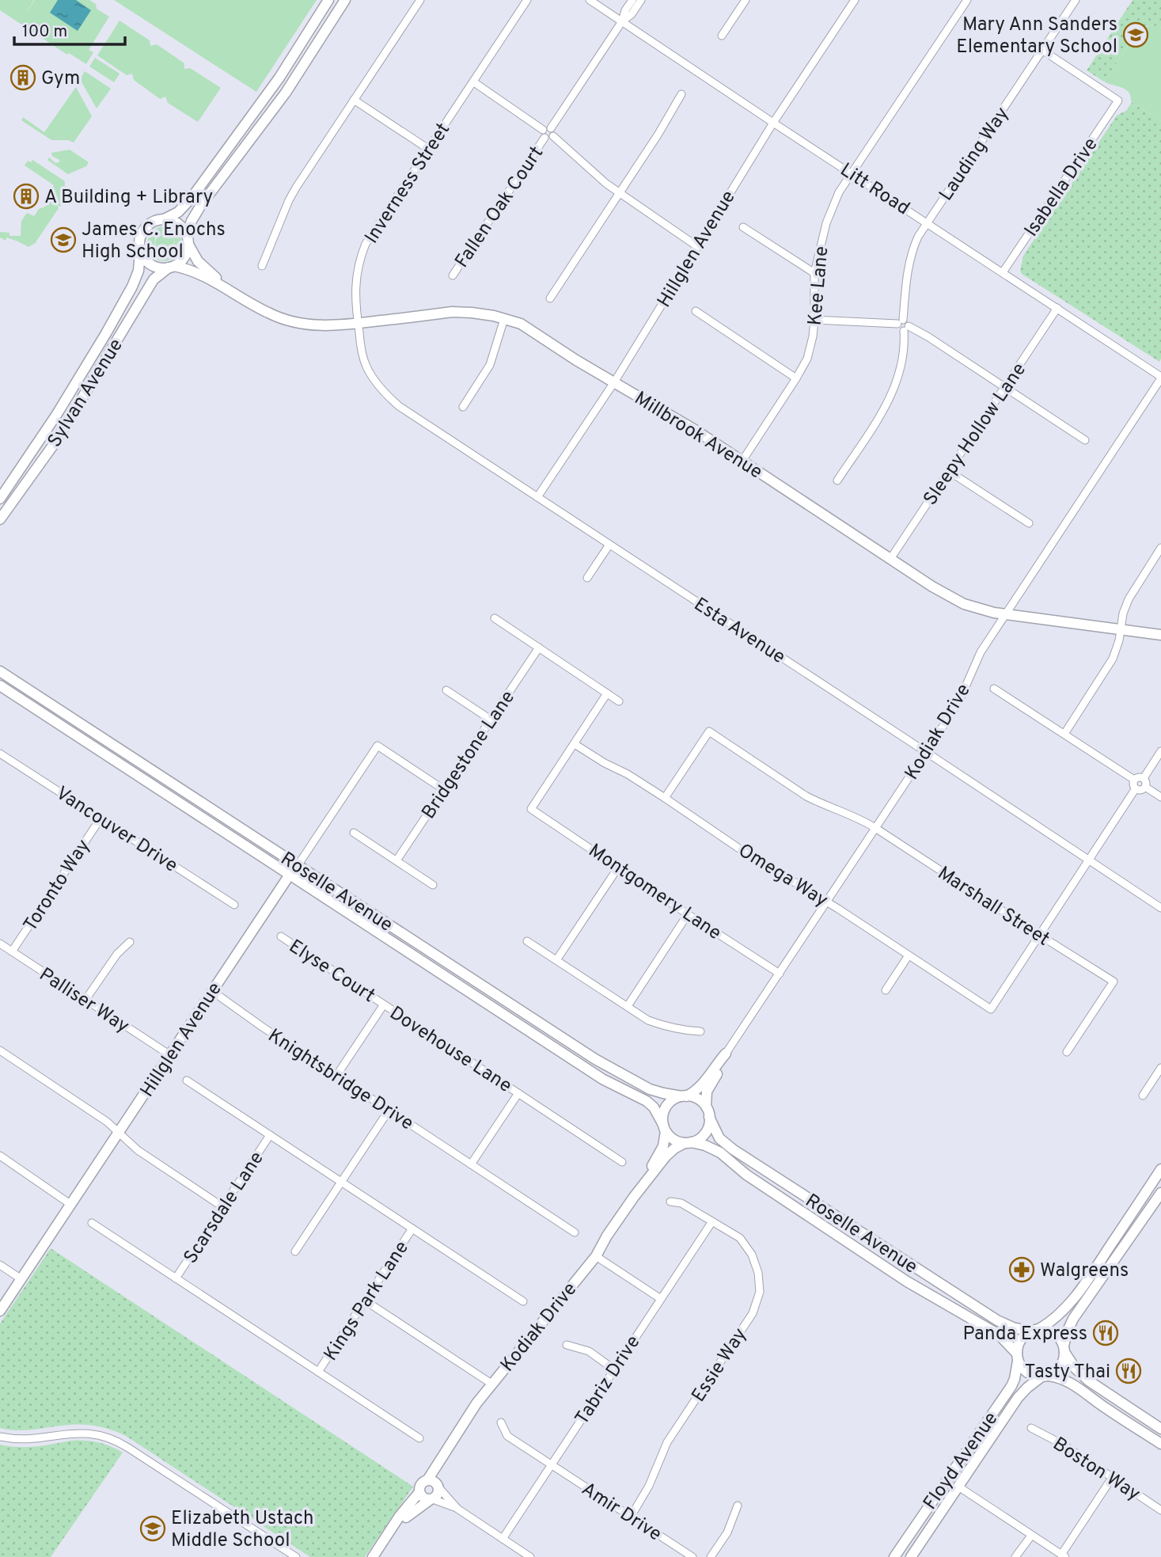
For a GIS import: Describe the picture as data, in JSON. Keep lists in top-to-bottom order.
{
  "streets": {
    "main road": [
      "Hillglen Avenue",
      "Sylvan Avenue",
      "Millbrook Avenue",
      "Kodiak Drive",
      "Roselle Avenue",
      "Floyd Avenue"
    ],
    "street": [
      "Lauding Way",
      "Inverness Street",
      "Isabella Drive",
      "Litt Road",
      "Fallen Oak Court",
      "Kee Lane",
      "Sleepy Hollow Lane",
      "Esta Avenue",
      "Bridgestone Lane",
      "Vancouver Drive",
      "Omega Way",
      "Toronto Way",
      "Montgomery Lane",
      "Marshall Street",
      "Elyse Court",
      "Palliser Way",
      "Dovehouse Lane",
      "Knightsbridge Drive",
      "Scarsdale Lane",
      "Kings Park Lane",
      "Essie Way",
      "Tabriz Drive",
      "Boston Way",
      "Amir Drive"
    ]
  },
  "crossings": [
    ["Lauding Way", "Isabella Drive"],
    ["Lauding Way", "Litt Road"],
    ["Inverness Street", "Millbrook Avenue"],
    ["Inverness Street", "Esta Avenue"],
    ["Isabella Drive", "Litt Road"],
    ["Litt Road", "Hillglen Avenue"],
    ["Litt Road", "Kee Lane"],
    ["Litt Road", "Sleepy Hollow Lane"],
    ["Litt Road", "Kodiak Drive"],
    ["Hillglen Avenue", "Millbrook Avenue"],
    ["Hillglen Avenue", "Esta Avenue"],
    ["Hillglen Avenue", "Roselle Avenue"],
    ["Hillglen Avenue", "Palliser Way"],
    ["Hillglen Avenue", "Knightsbridge Drive"],
    ["Kee Lane", "Millbrook Avenue"],
    ["Sylvan Avenue", "Millbrook Avenue"],
    ["Sleepy Hollow Lane", "Millbrook Avenue"],
    ["Millbrook Avenue", "Esta Avenue"],
    ["Millbrook Avenue", "Kodiak Drive"],
    ["Esta Avenue", "Kodiak Drive"],
    ["Kodiak Drive", "Omega Way"],
    ["Kodiak Drive", "Roselle Avenue"],
    ["Kodiak Drive", "Montgomery Lane"],
    ["Kodiak Drive", "Marshall Street"],
    ["Vancouver Drive", "Toronto Way"],
    ["Omega Way", "Montgomery Lane"],
    ["Omega Way", "Marshall Street"],
    ["Toronto Way", "Palliser Way"],
    ["Roselle Avenue", "Floyd Avenue"],
    ["Elyse Court", "Dovehouse Lane"],
    ["Essie Way", "Tabriz Drive"],
    ["Essie Way", "Amir Drive"],
    ["Tabriz Drive", "Amir Drive"]
  ],
  "places": {
    "school or university": ["Mary Ann Sanders Elementary School", "James C. Enochs High School", "Elizabeth Ustach Middle School"],
    "building": ["Gym", "A Building + Library"],
    "pharmacy": ["Walgreens"],
    "restaurant": ["Panda Express", "Tasty Thai"]
  },
  "scale_bar": "100 m"
}
